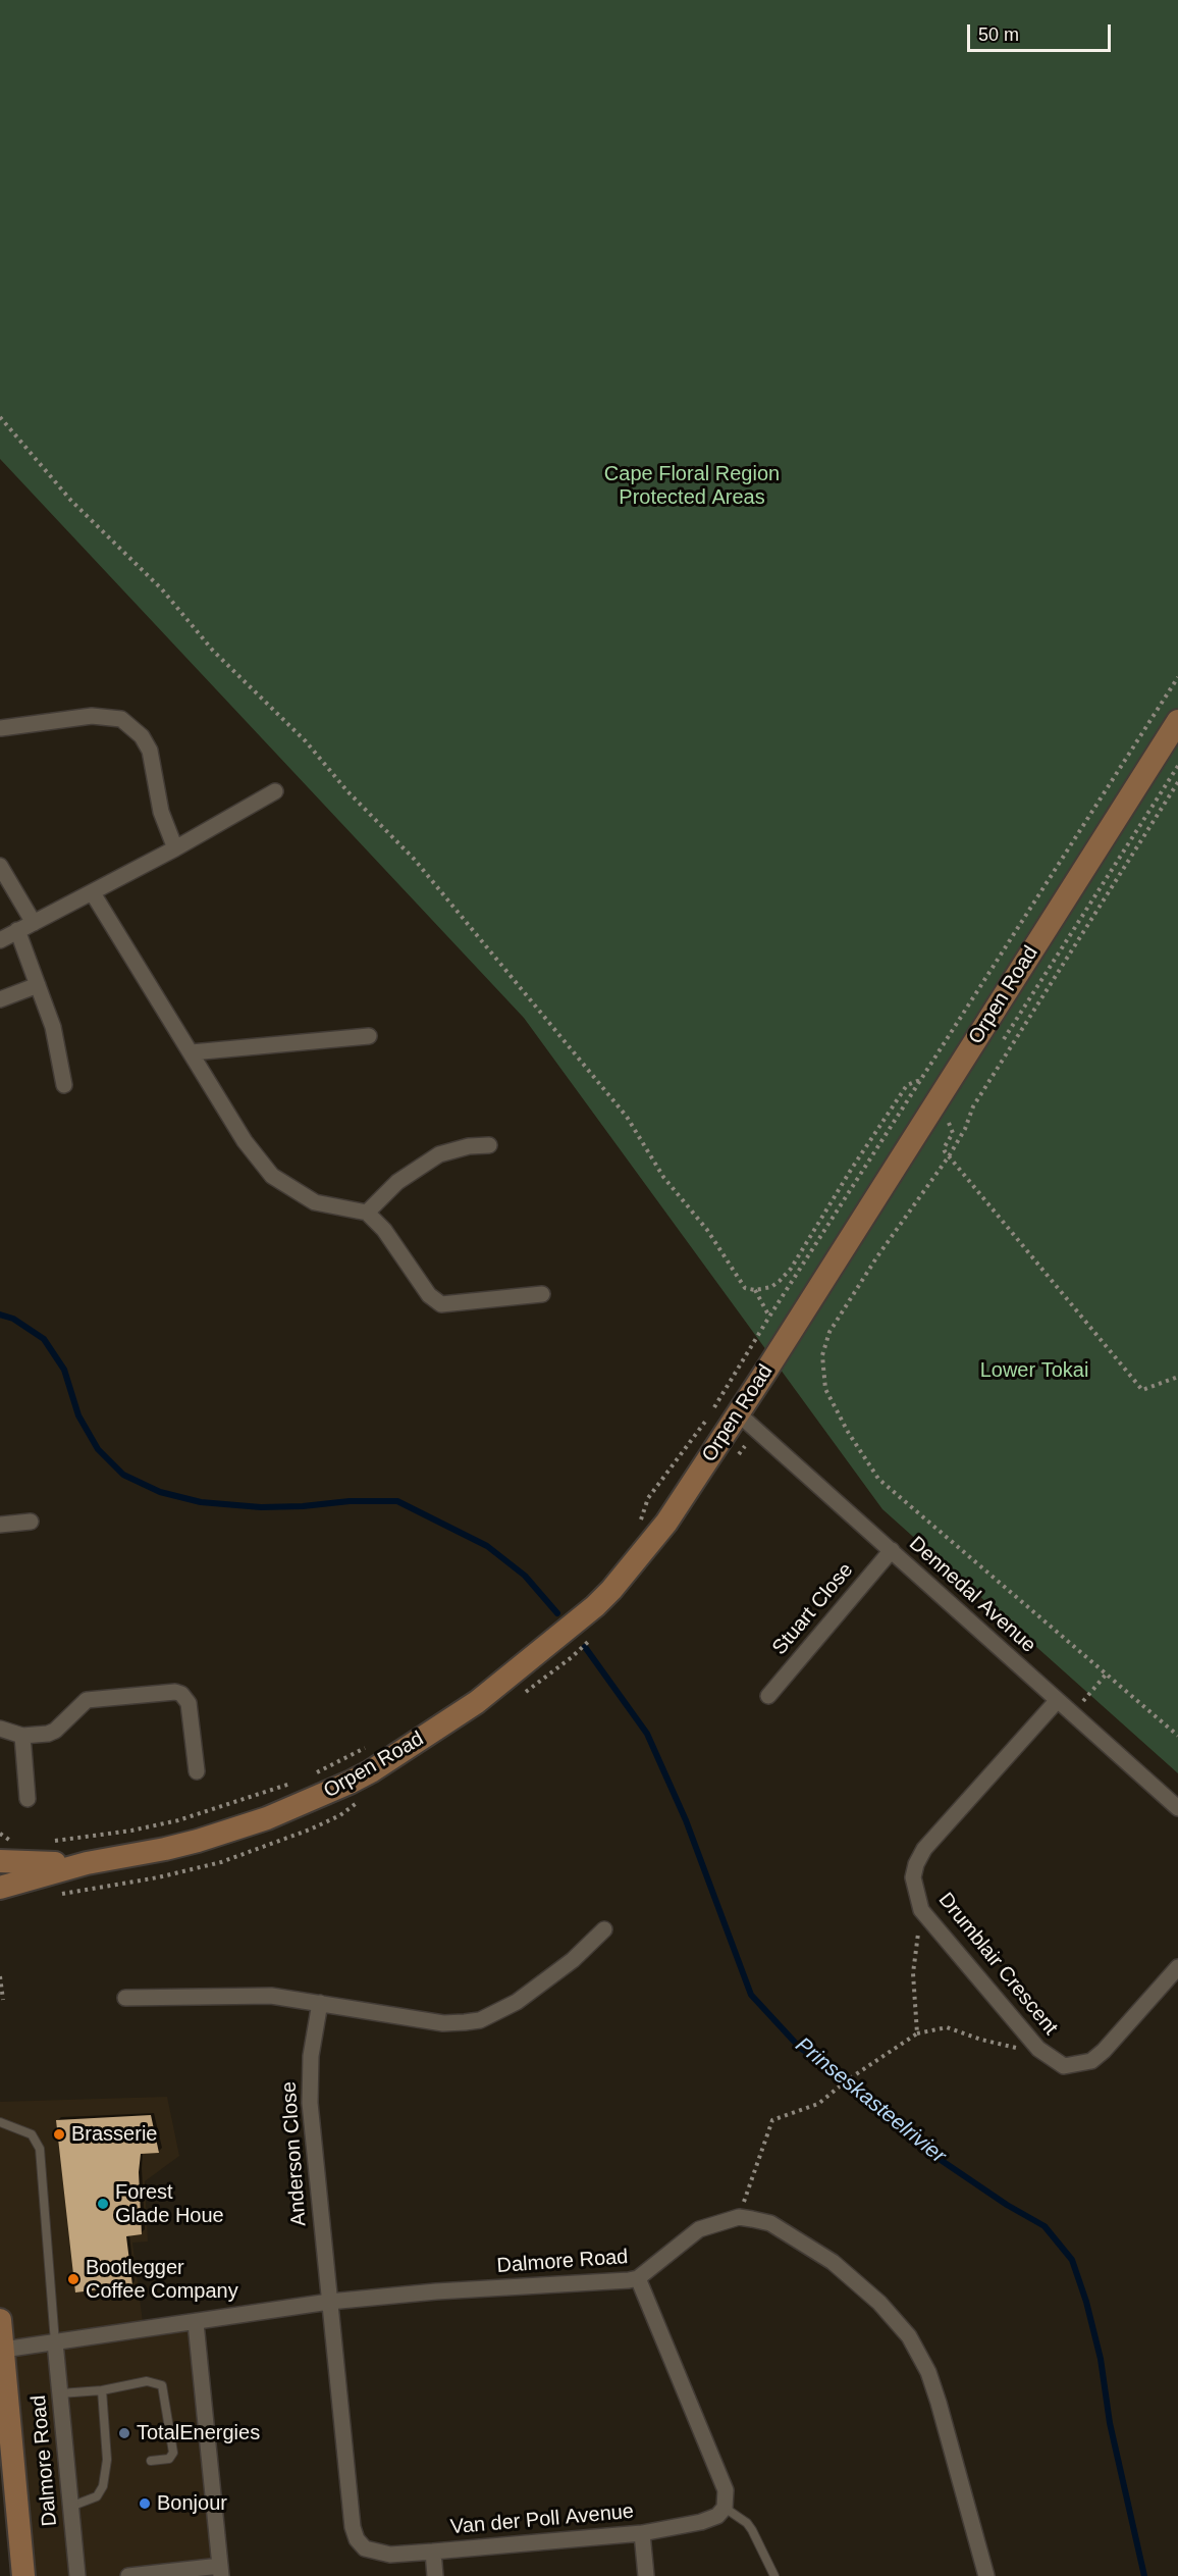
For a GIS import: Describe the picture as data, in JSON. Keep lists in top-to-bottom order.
{
  "streets": {
    "main road": ["Orpen Road"],
    "street": [
      "Dennedal Avenue",
      "Stuart Close",
      "Drumblair Crescent",
      "Anderson Close",
      "Dalmore Road",
      "Van der Poll Avenue"
    ]
  },
  "crossings": [
    ["Orpen Road", "Dennedal Avenue"],
    ["Dennedal Avenue", "Stuart Close"],
    ["Dennedal Avenue", "Drumblair Crescent"],
    ["Anderson Close", "Dalmore Road"],
    ["Anderson Close", "Van der Poll Avenue"],
    ["Dalmore Road", "Van der Poll Avenue"]
  ],
  "water": ["Prinseskasteelrivier"],
  "parks": ["Cape Floral Region Protected Areas", "Lower Tokai"],
  "places": [
    "Brasserie",
    "Forest Glade Houe",
    "Bootlegger Coffee Company",
    "TotalEnergies",
    "Bonjour"
  ],
  "scale_bar": "50 m"
}
